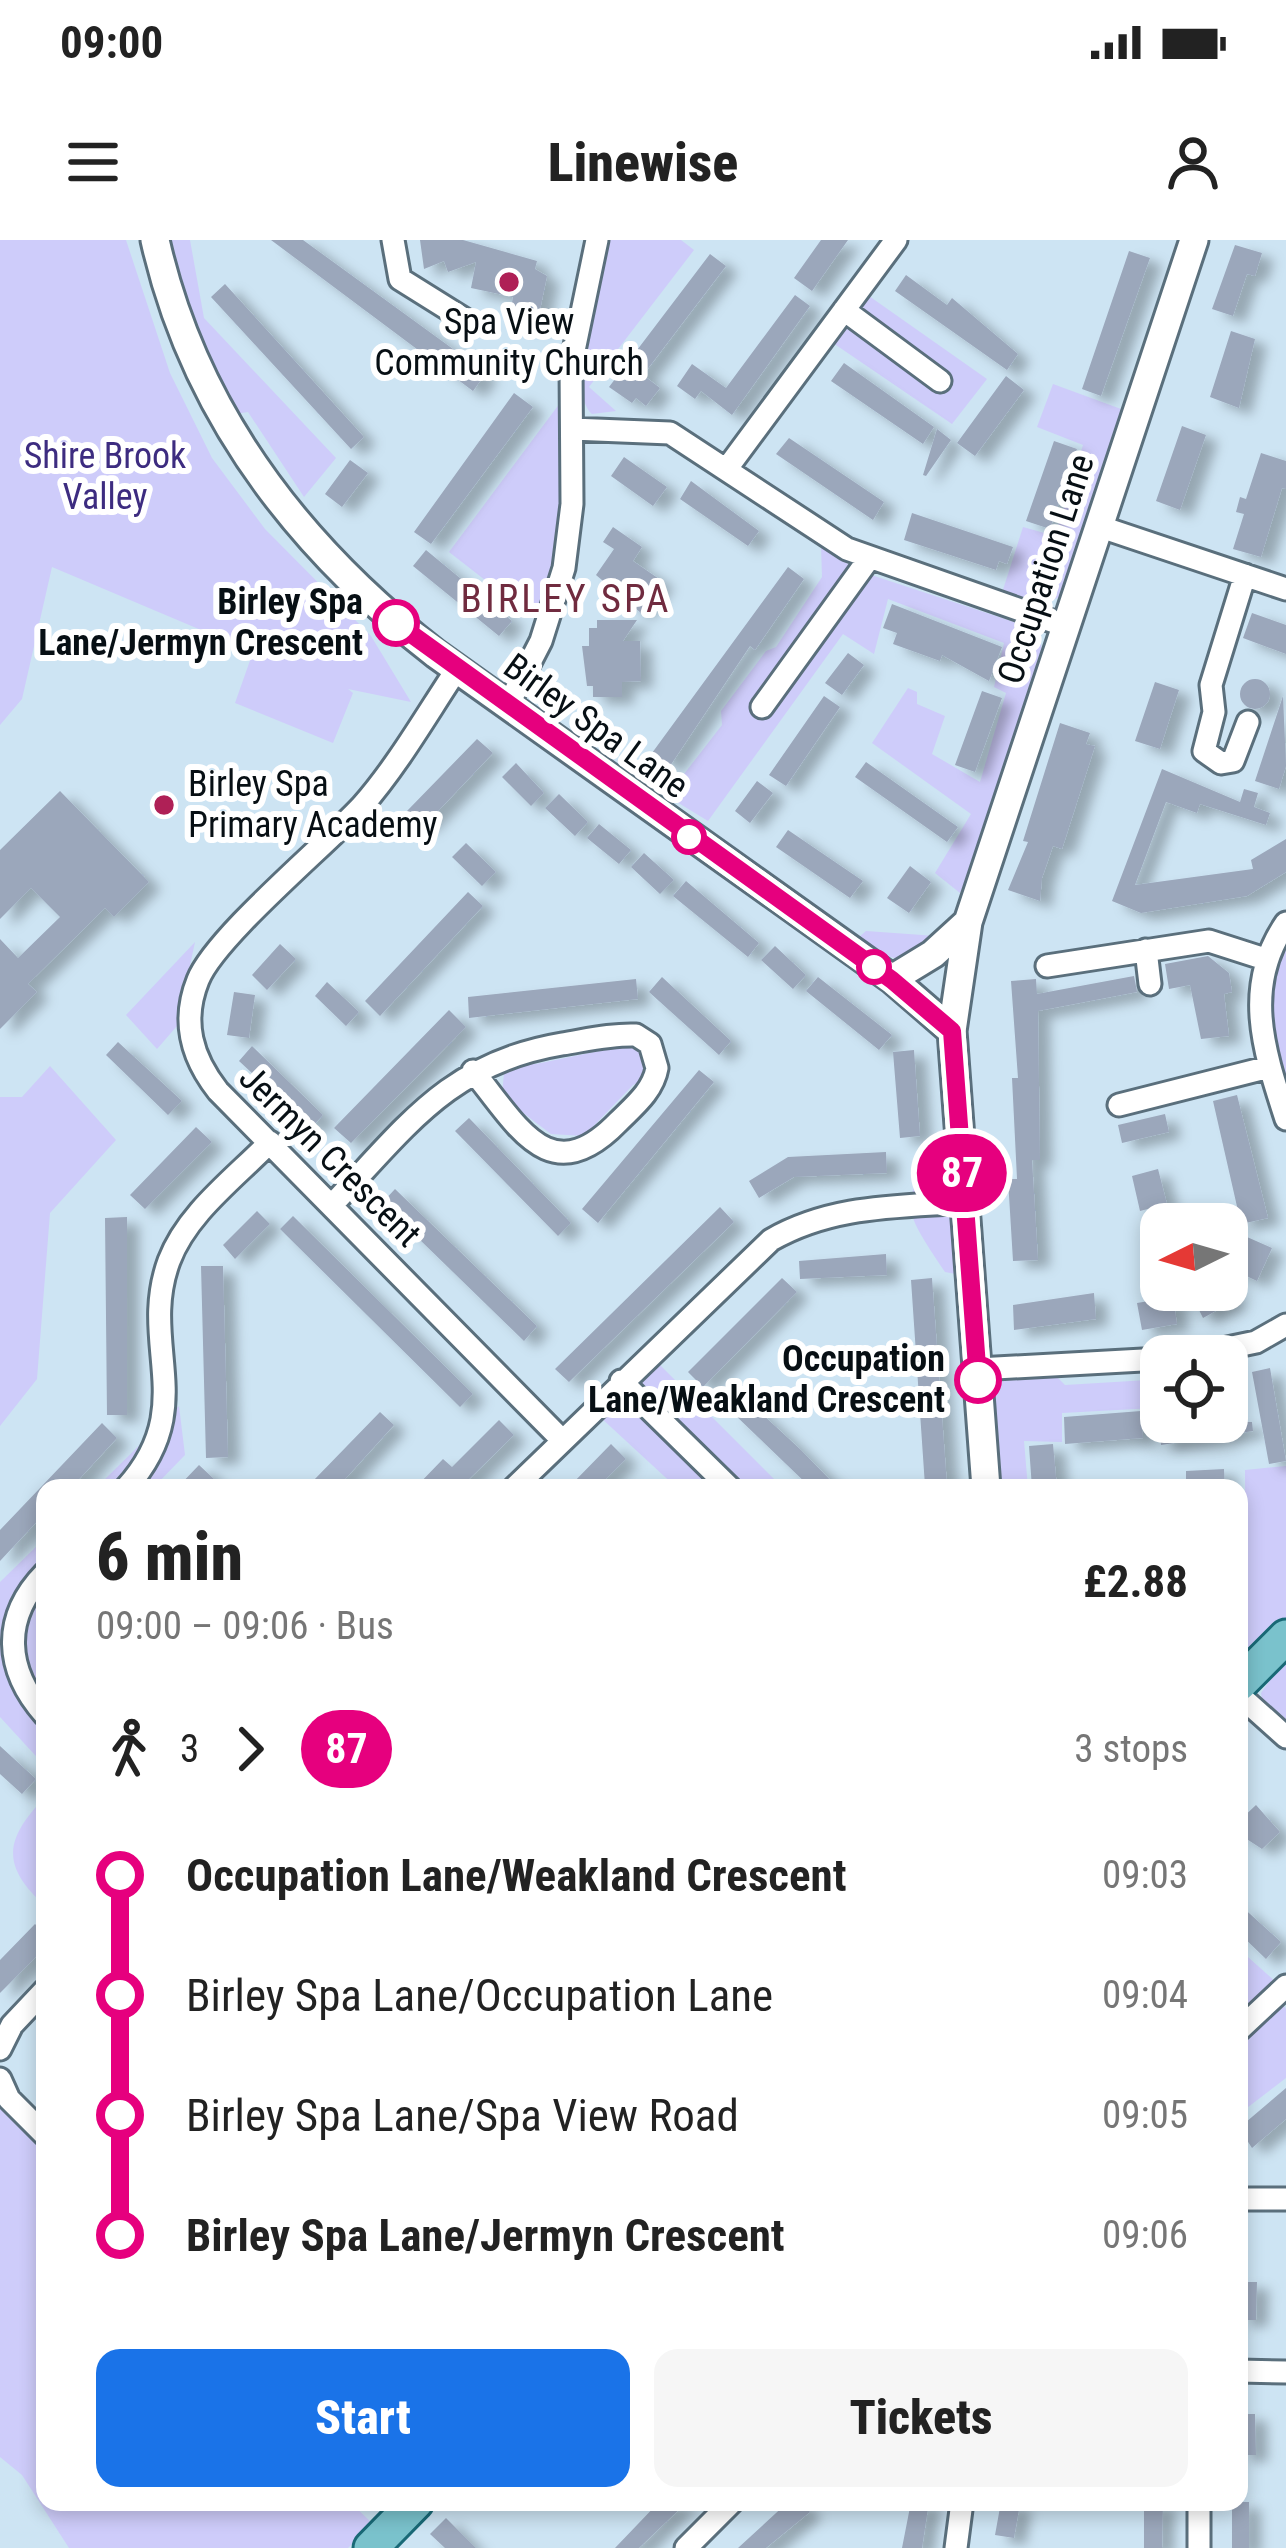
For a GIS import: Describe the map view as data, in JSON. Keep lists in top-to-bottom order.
{
  "streets": {
    "street": ["Occupation Lane", "Birley Spa Lane", "Jermyn Crescent"]
  },
  "crossings": [
    ["Occupation Lane", "Birley Spa Lane"],
    ["Birley Spa Lane", "Jermyn Crescent"]
  ],
  "districts": ["BIRLEY SPA"],
  "parks": ["Shire Brook Valley"],
  "places": [
    "Spa View Community Church",
    "Birley Spa Lane/Jermyn Crescent",
    "Birley Spa Primary Academy",
    "Occupation Lane/Weakland Crescent"
  ],
  "lines": ["bus line 87"],
  "north": "left",
  "page": {
    "status": "09:00",
    "header": "Linewise",
    "on_map": "87",
    "heading": ["6 min", "09:00 – 09:06 · Bus", "£2.88"],
    "legs": ["3", "87", "3 stops"],
    "list": [
      {
        "name": "Occupation Lane/Weakland Crescent",
        "value": "09:03"
      },
      {
        "name": "Birley Spa Lane/Occupation Lane",
        "value": "09:04"
      },
      {
        "name": "Birley Spa Lane/Spa View Road",
        "value": "09:05"
      },
      {
        "name": "Birley Spa Lane/Jermyn Crescent",
        "value": "09:06"
      }
    ],
    "buttons": ["Start", "Tickets"]
  }
}
